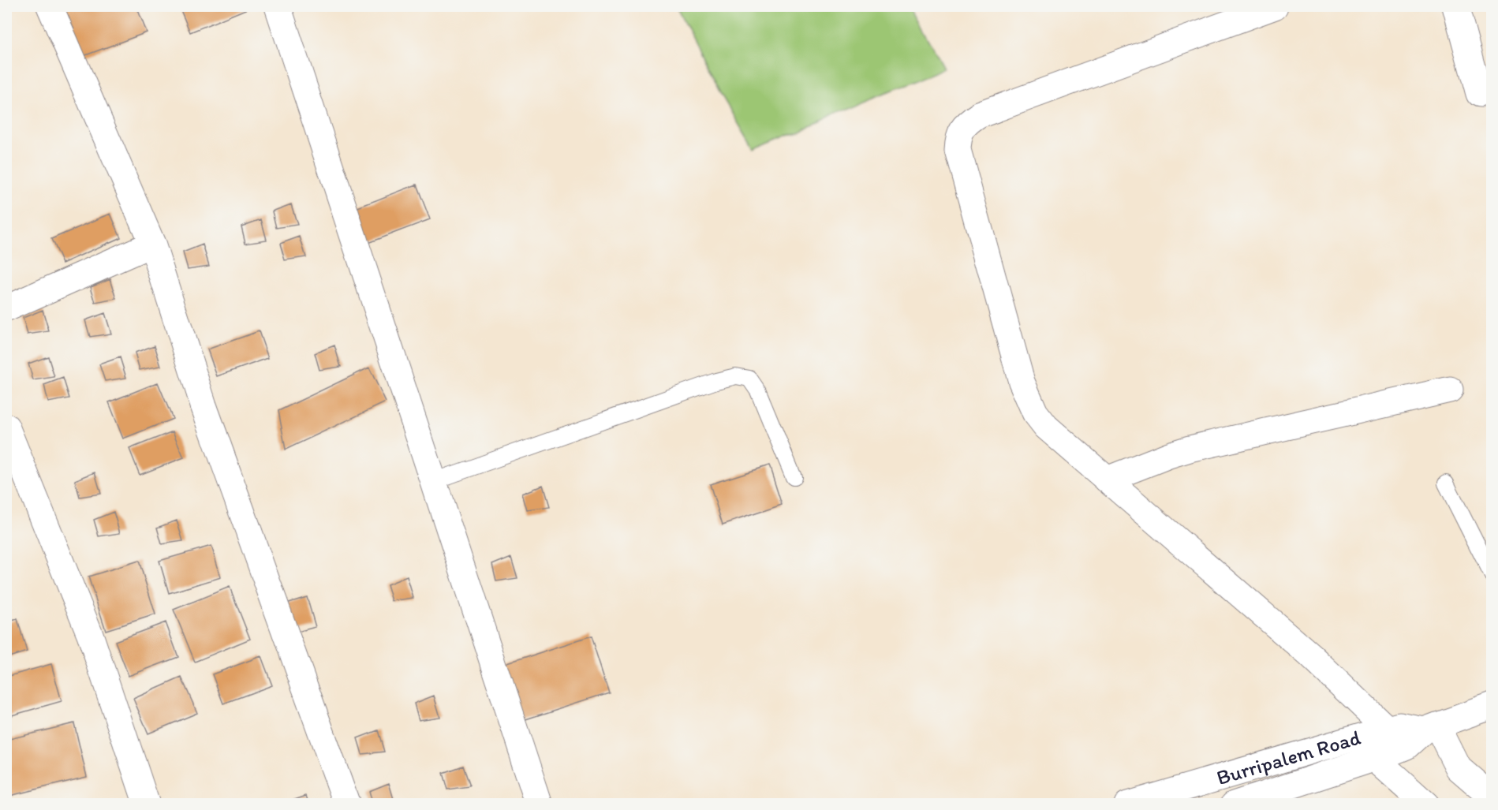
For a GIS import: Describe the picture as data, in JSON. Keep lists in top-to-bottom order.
{
  "streets": {
    "street": ["Burripalem Road"]
  }
}
